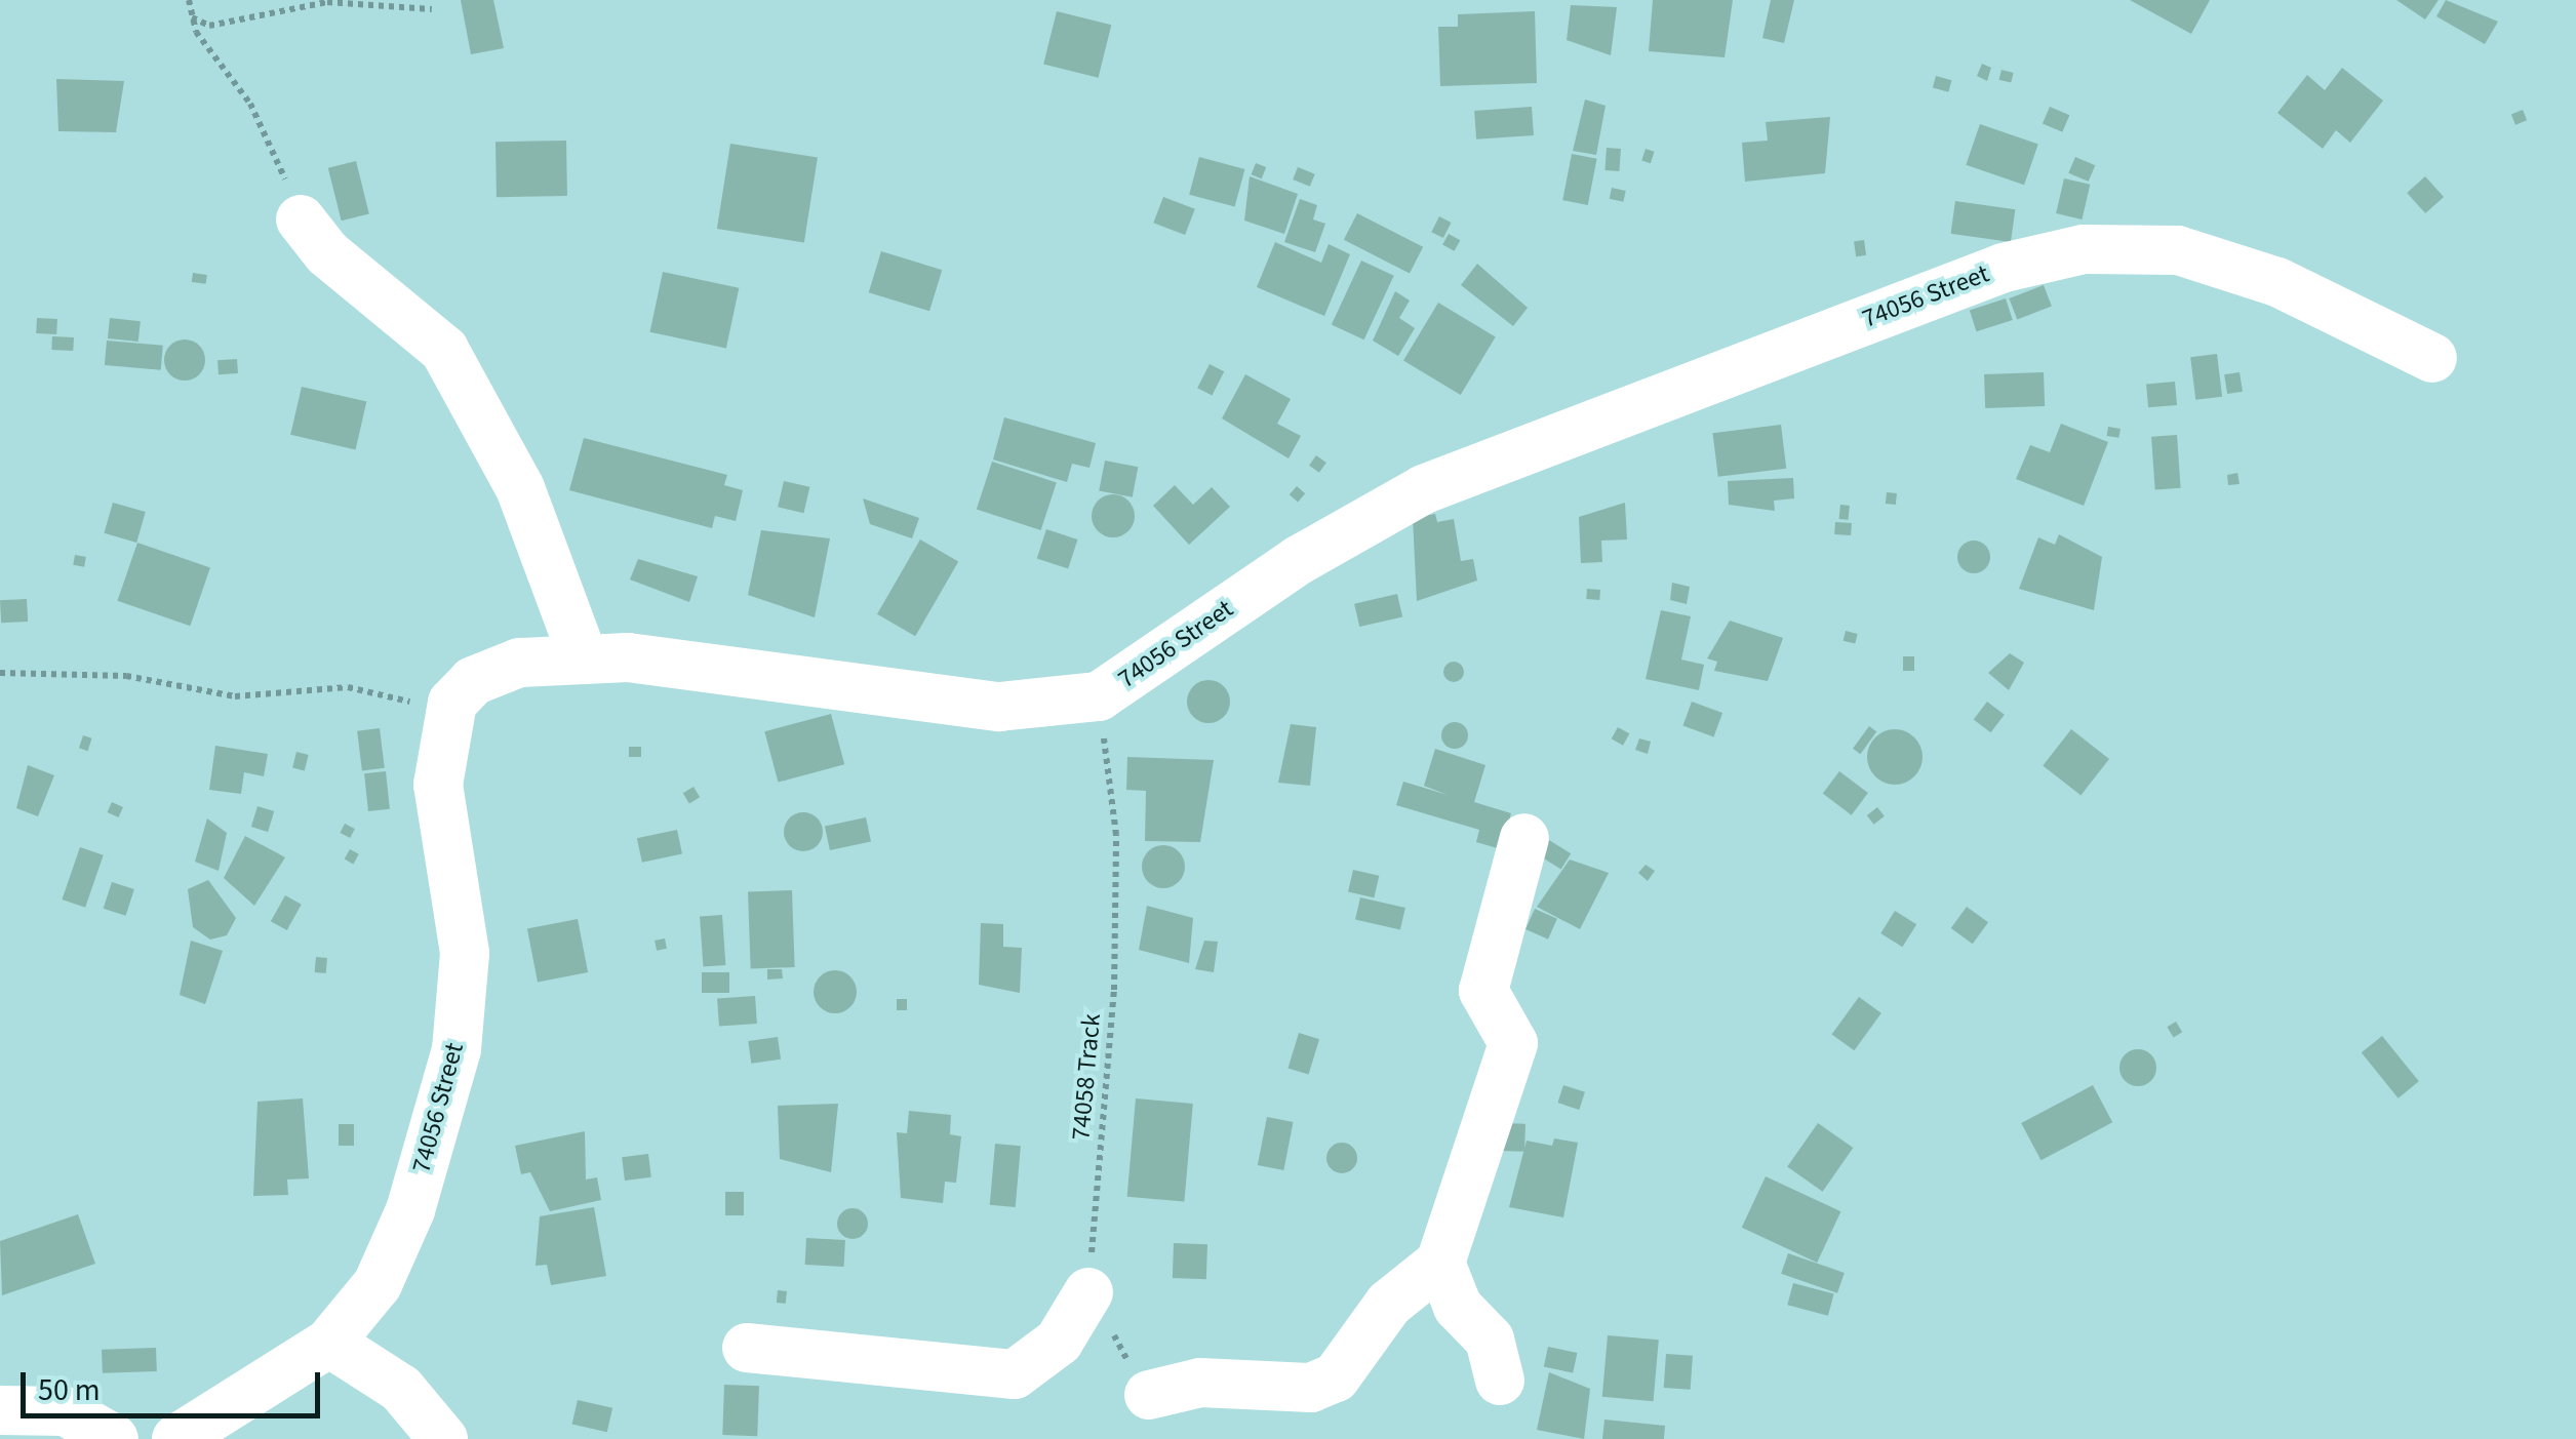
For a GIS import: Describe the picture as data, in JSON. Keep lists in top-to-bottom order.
{
  "streets": {
    "street": ["74056 Street"],
    "path": ["74058 Track"]
  },
  "crossings": [
    ["74056 Street", "74058 Track"]
  ],
  "scale_bar": "50 m"
}
